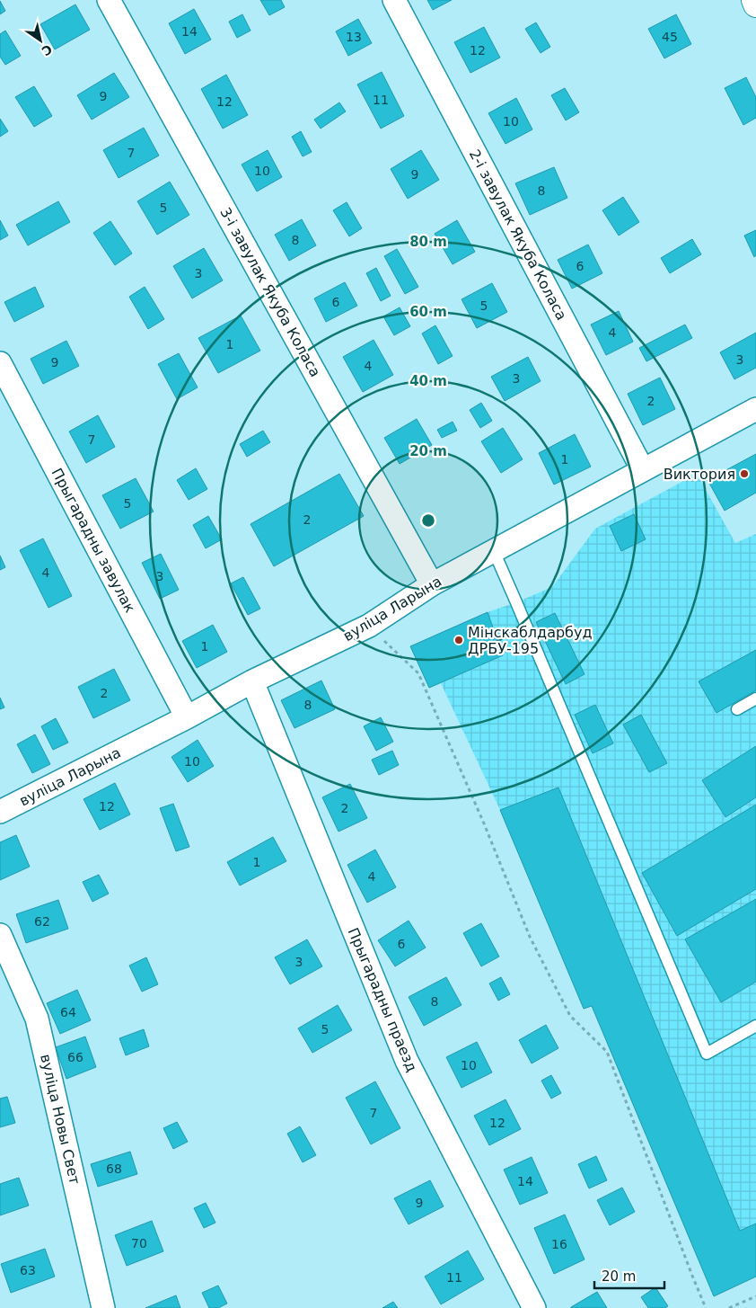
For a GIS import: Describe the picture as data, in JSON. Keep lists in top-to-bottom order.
{
  "streets": {
    "street": [
      "2-і завулак Якуба Коласа",
      "3-і завулак Якуба Коласа",
      "Прыгарадны завулак",
      "вуліца Ларына",
      "Прыгарадны праезд",
      "вуліца Новы Свет"
    ]
  },
  "crossings": [
    ["2-і завулак Якуба Коласа", "вуліца Ларына"],
    ["3-і завулак Якуба Коласа", "вуліца Ларына"],
    ["Прыгарадны завулак", "вуліца Ларына"],
    ["вуліца Ларына", "Прыгарадны праезд"]
  ],
  "places": ["Виктория", "Мінскаблдарбуд ДРБУ-195"],
  "house_numbers": [
    "14",
    "13",
    "45",
    "12",
    "9",
    "11",
    "12",
    "10",
    "7",
    "10",
    "9",
    "8",
    "5",
    "8",
    "6",
    "3",
    "6",
    "5",
    "4",
    "1",
    "3",
    "9",
    "4",
    "3",
    "2",
    "7",
    "1",
    "5",
    "2",
    "4",
    "3",
    "1",
    "2",
    "8",
    "10",
    "12",
    "2",
    "1",
    "4",
    "62",
    "6",
    "3",
    "8",
    "64",
    "5",
    "66",
    "10",
    "7",
    "12",
    "68",
    "14",
    "9",
    "70",
    "16",
    "63",
    "11"
  ],
  "scale_bar": "20 m",
  "north": "bottom right",
  "rings": [
    "80 m",
    "60 m",
    "40 m",
    "20 m"
  ]
}
